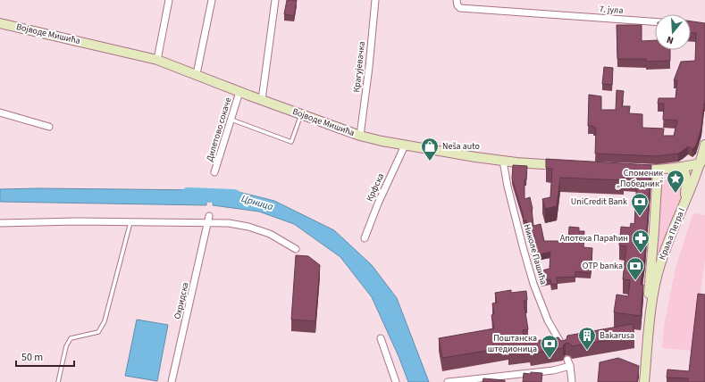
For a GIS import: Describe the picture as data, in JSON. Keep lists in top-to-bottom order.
{
  "streets": {
    "main road": ["Војводе Мишића", "Краља Петра I"],
    "street": [
      "7. јула",
      "Крагујевачка",
      "Дилетово сокаче",
      "Крфска",
      "Николе Пашића",
      "Охридска"
    ]
  },
  "crossings": [
    ["Војводе Мишића", "Крагујевачка"],
    ["Војводе Мишића", "Дилетово сокаче"],
    ["Војводе Мишића", "Крфска"],
    ["Војводе Мишића", "Николе Пашића"]
  ],
  "water": ["Црница"],
  "places": {
    "shop": ["Neša auto"],
    "place": ["Споменик „Победник”"],
    "bank": ["UniCredit Bank", "OTP banka", "Поштанска штедионица"],
    "pharmacy": ["Апотека Параћин"],
    "building": ["Bakarusa"]
  },
  "scale_bar": "50 m",
  "north": "bottom"
}
